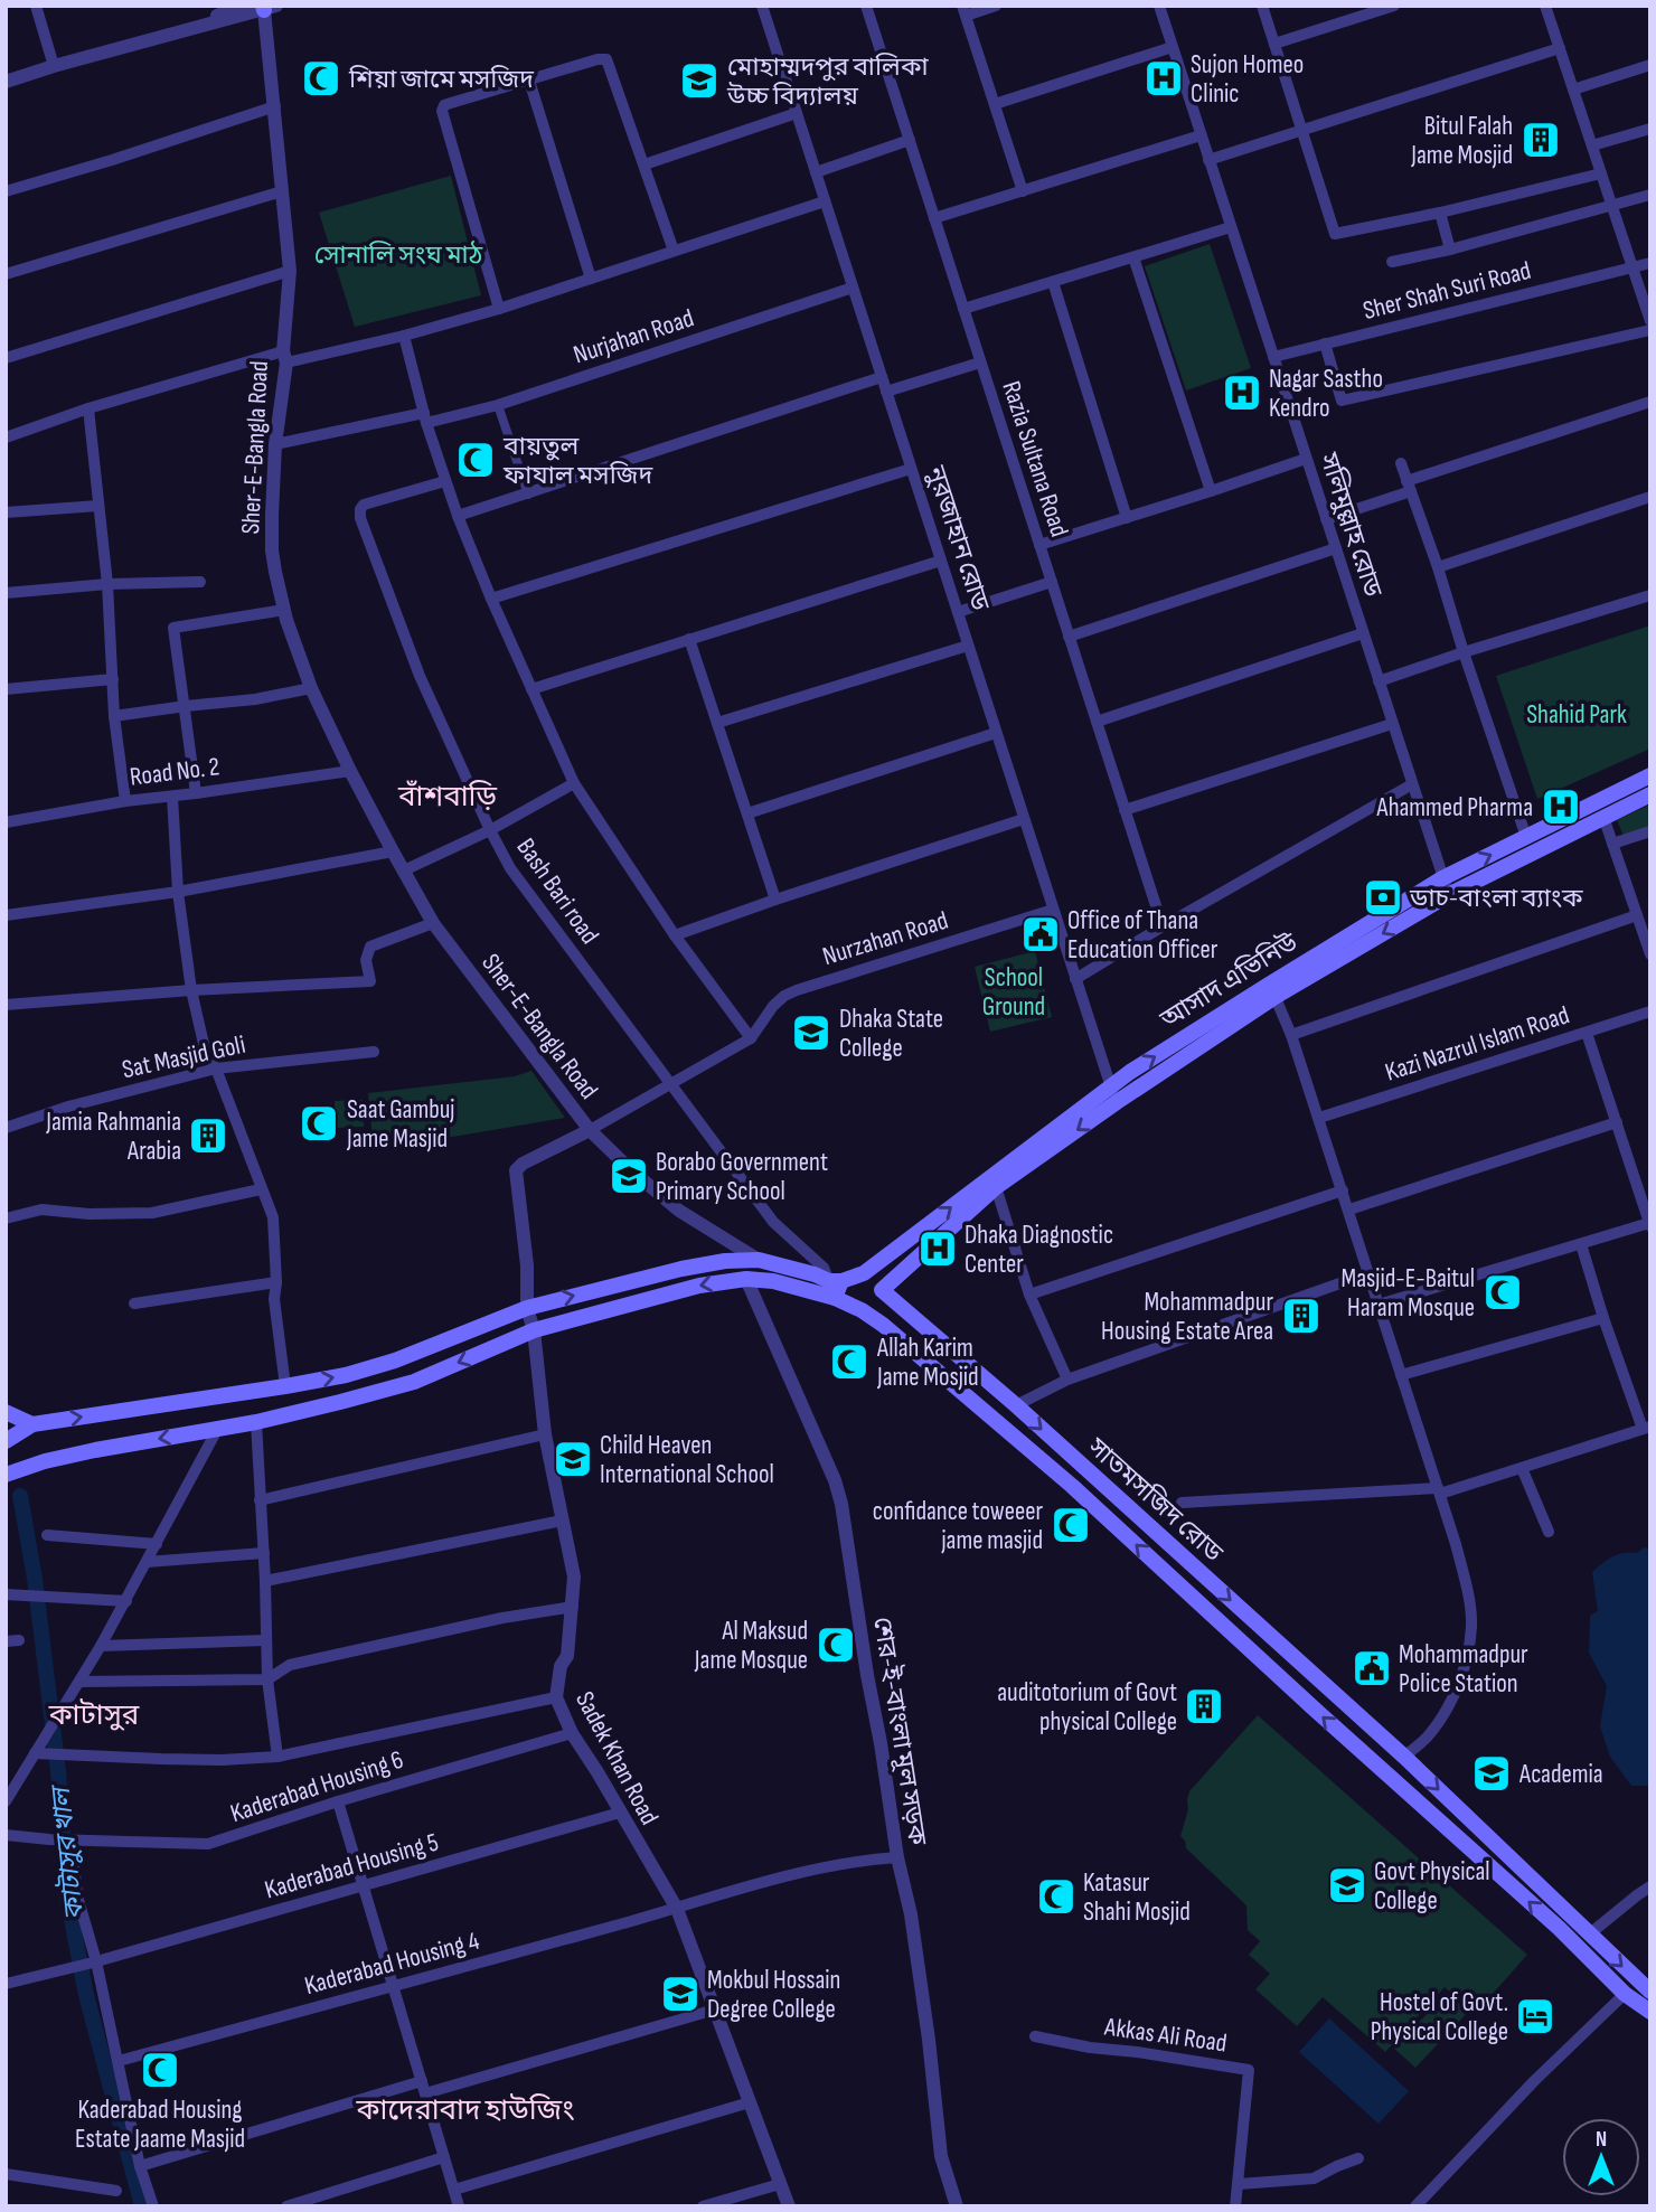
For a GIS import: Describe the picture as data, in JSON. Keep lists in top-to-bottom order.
{
  "streets": {
    "main road": ["আসাদ এভিনিউ", "সাতমসজিদ রোড"],
    "street": [
      "Sher Shah Suri Road",
      "Nurjahan Road",
      "Sher-E-Bangla Road",
      "Razia Sultana Road",
      "সলিমুল্লাহ রোড",
      "নুরজাহান রোড",
      "Road No. 2",
      "Bash Bari road",
      "Nurzahan Road",
      "Kazi Nazrul Islam Road",
      "Sat Masjid Goli",
      "শের-ই-বাংলা মূল সড়ক",
      "Sadek Khan Road",
      "Kaderabad Housing 6",
      "Kaderabad Housing 5",
      "Kaderabad Housing 4",
      "Akkas Ali Road"
    ]
  },
  "crossings": [
    ["Sher Shah Suri Road", "সলিমুল্লাহ রোড"],
    ["Nurjahan Road", "Sher-E-Bangla Road"],
    ["Nurjahan Road", "নুরজাহান রোড"],
    ["Sher-E-Bangla Road", "Road No. 2"],
    ["Sher-E-Bangla Road", "Sadek Khan Road"],
    ["সলিমুল্লাহ রোড", "আসাদ এভিনিউ"],
    ["নুরজাহান রোড", "Nurzahan Road"],
    ["নুরজাহান রোড", "আসাদ এভিনিউ"],
    ["Bash Bari road", "আসাদ এভিনিউ"],
    ["আসাদ এভিনিউ", "সাতমসজিদ রোড"],
    ["সাতমসজিদ রোড", "শের-ই-বাংলা মূল সড়ক"],
    ["সাতমসজিদ রোড", "Sadek Khan Road"],
    ["শের-ই-বাংলা মূল সড়ক", "Kaderabad Housing 4"],
    ["Sadek Khan Road", "Kaderabad Housing 6"],
    ["Sadek Khan Road", "Kaderabad Housing 5"],
    ["Sadek Khan Road", "Kaderabad Housing 4"]
  ],
  "districts": ["বাঁশবাড়ি", "কাটাসুর", "কাদেরাবাদ হাউজিং"],
  "water": ["কাটাসুর খাল"],
  "parks": ["সোনালি সংঘ মাঠ", "Shahid Park", "School Ground"],
  "places": {
    "mosque": [
      "শিয়া জামে মসজিদ",
      "বায়তুল ফাযাল মসজিদ",
      "Saat Gambuj Jame Masjid",
      "Masjid-E-Baitul Haram Mosque",
      "Allah Karim Jame Mosjid",
      "confidance toweeer jame masjid",
      "Al Maksud Jame Mosque",
      "Katasur Shahi Mosjid",
      "Kaderabad Housing Estate Jaame Masjid"
    ],
    "hospital": [
      "Sujon Homeo Clinic",
      "Nagar Sastho Kendro",
      "Ahammed Pharma",
      "Dhaka Diagnostic Center"
    ],
    "school or university": [
      "মোহাম্মদপুর বালিকা উচ্চ বিদ্যালয়",
      "Dhaka State College",
      "Borabo Government Primary School",
      "Child Heaven International School",
      "Academia",
      "Govt Physical College",
      "Mokbul Hossain Degree College"
    ],
    "building": [
      "Bitul Falah Jame Mosjid",
      "Jamia Rahmania Arabia",
      "Mohammadpur Housing Estate Area",
      "auditotorium of Govt physical College"
    ],
    "bank": ["ডাচ-বাংলা ব্যাংক"],
    "public building": ["Office of Thana Education Officer", "Mohammadpur Police Station"],
    "hotel": ["Hostel of Govt. Physical College"]
  },
  "north": "top"
}
